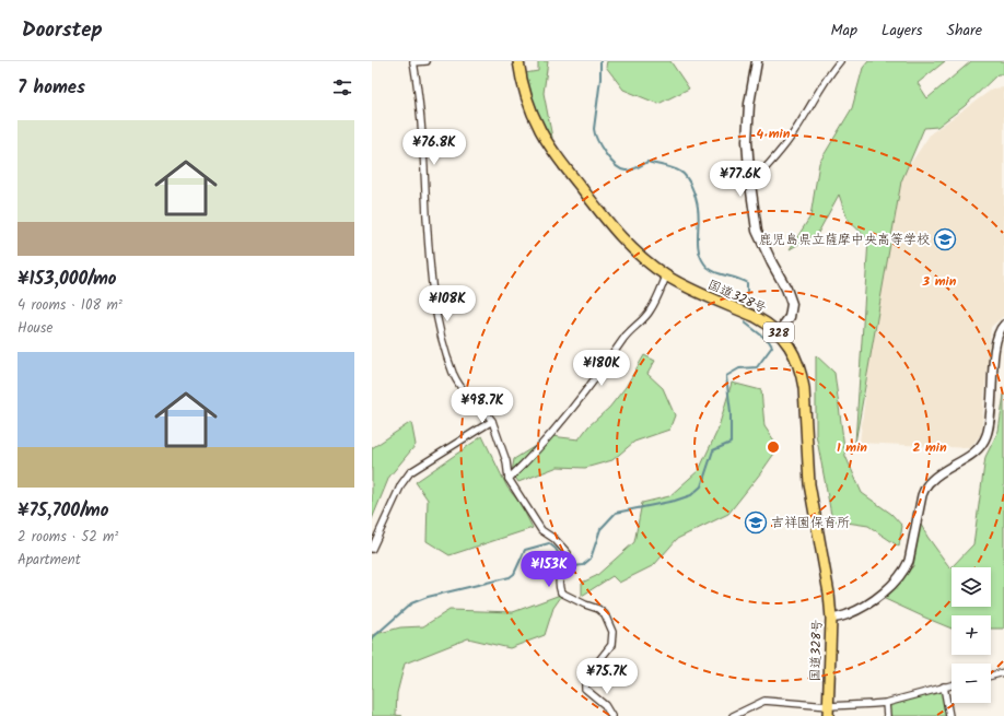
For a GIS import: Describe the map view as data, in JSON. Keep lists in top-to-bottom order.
{
  "streets": {
    "highway": ["国道328号", "328"]
  },
  "places": {
    "school or university": ["鹿児島県立薩摩中央高等学校", "吉祥園保育所"]
  },
  "page": {
    "header": "Doorstep",
    "nav": ["Map", "Layers", "Share"],
    "heading": "7 homes",
    "list": [
      {
        "name": "¥153,000/mo",
        "note": "4 rooms · 108 m² · House"
      },
      {
        "name": "¥75,700/mo",
        "note": "2 rooms · 52 m² · Apartment"
      }
    ],
    "price": [
      "¥76.8K",
      "¥77.6K",
      "¥108K",
      "¥180K",
      "¥98.7K",
      "¥153K",
      "¥75.7K"
    ],
    "map_buttons": ["+", "−"]
  },
  "rings": [
    "4 min",
    "3 min",
    "1 min",
    "2 min"
  ]
}
